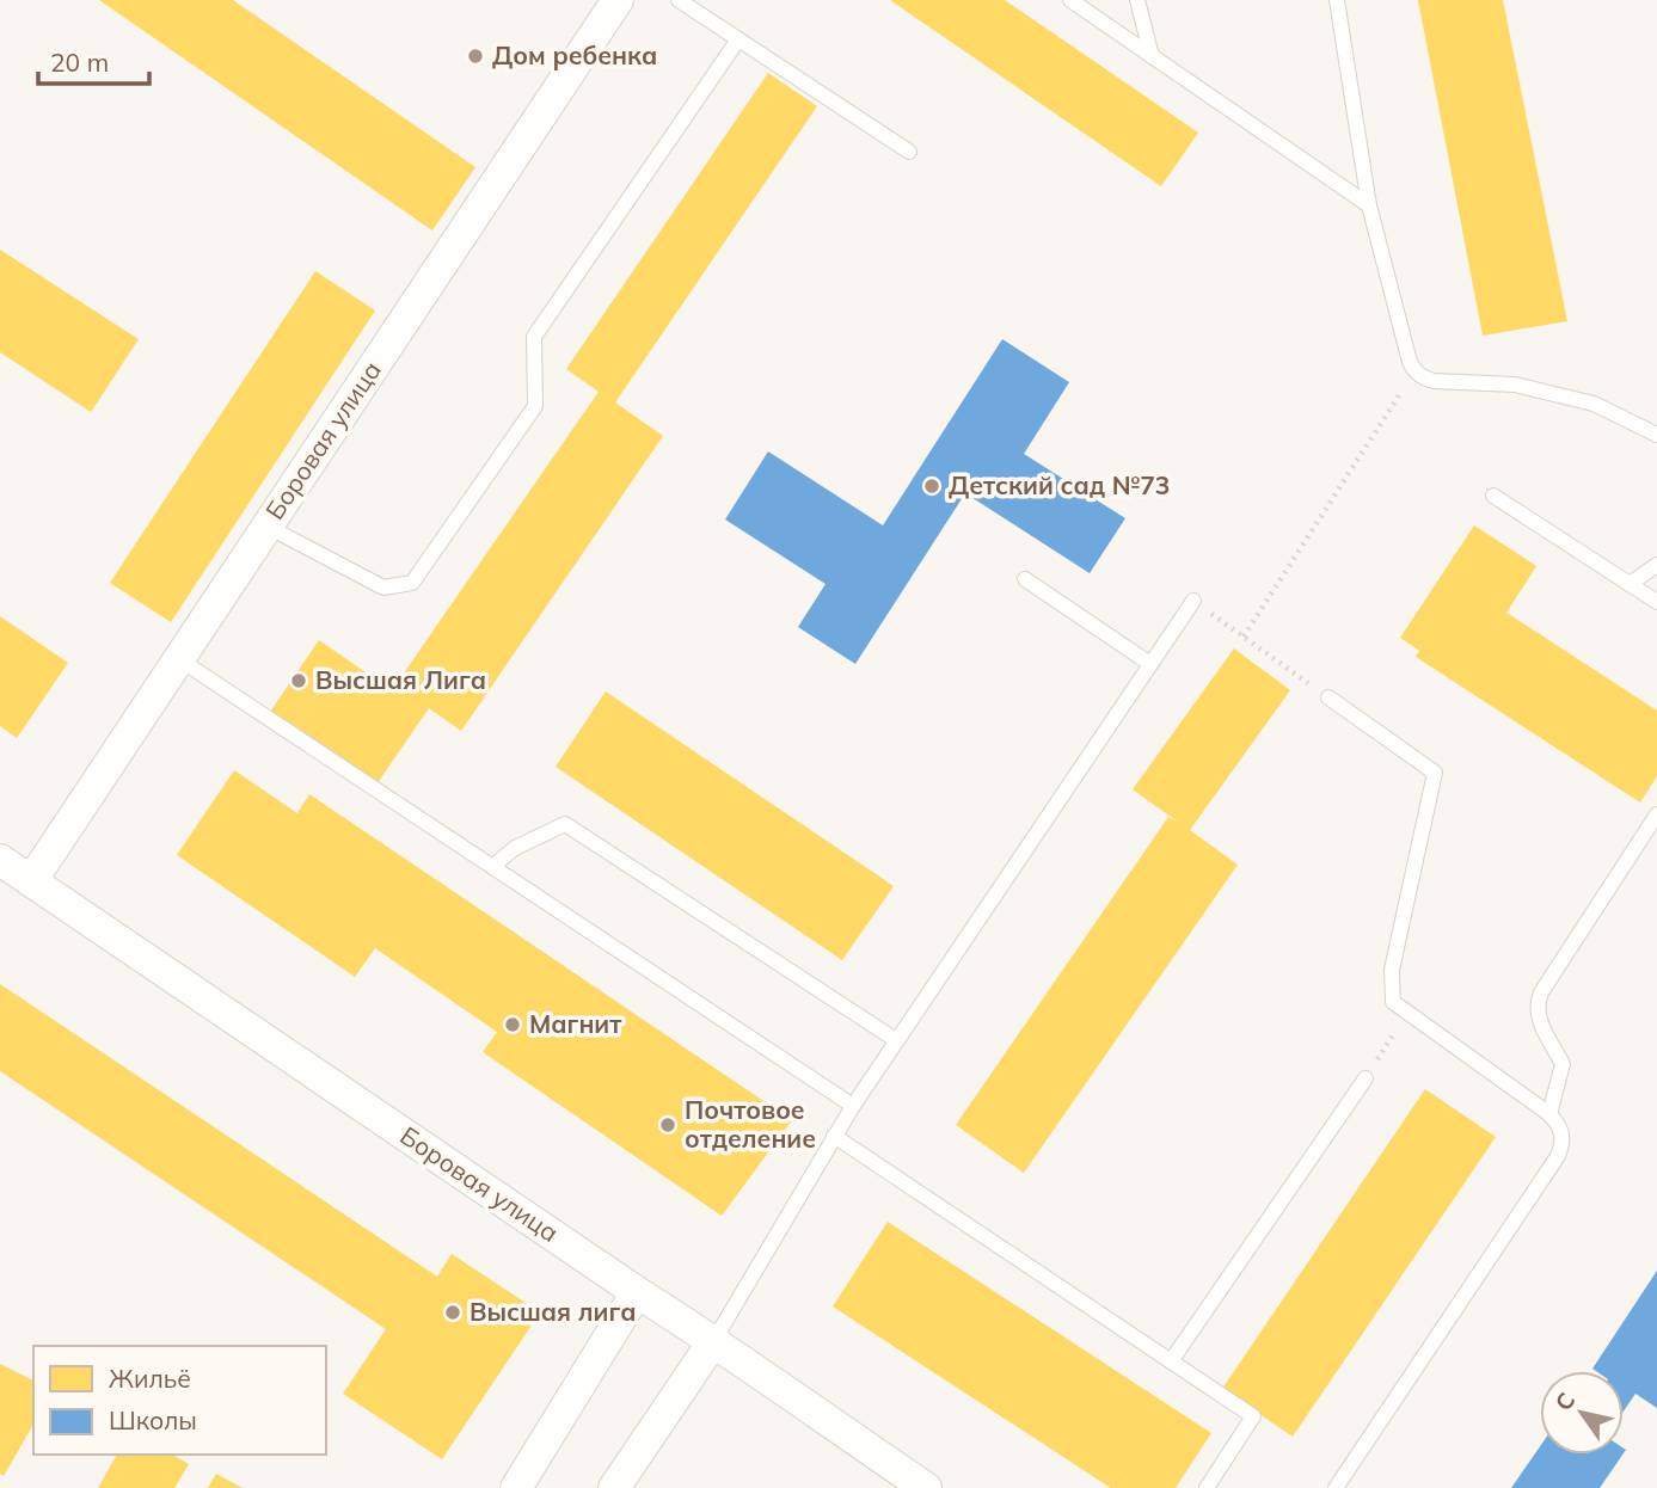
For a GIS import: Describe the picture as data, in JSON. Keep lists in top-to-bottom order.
{
  "streets": {
    "street": ["Боровая улица"]
  },
  "places": [
    "Дом ребенка",
    "Детский сад №73",
    "Высшая Лига",
    "Магнит",
    "Почтовое отделение",
    "Высшая лига"
  ],
  "legend": ["Жильё", "Школы"],
  "scale_bar": "20 m",
  "north": "top left"
}
